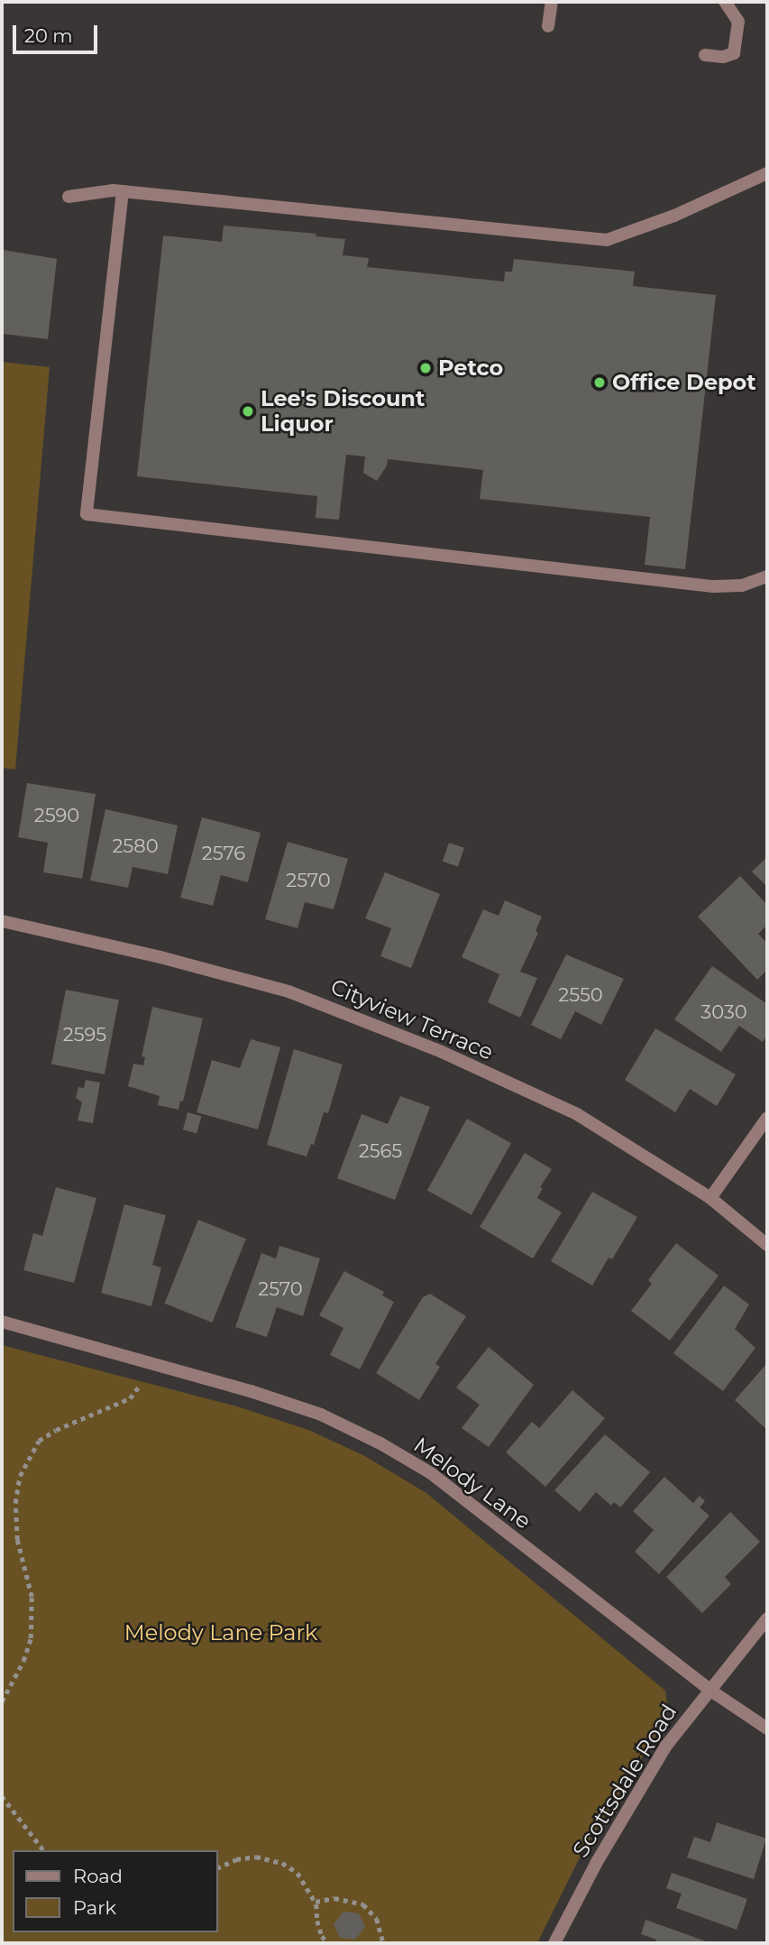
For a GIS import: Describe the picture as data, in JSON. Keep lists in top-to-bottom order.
{
  "streets": {
    "street": ["Cityview Terrace", "Melody Lane", "Scottsdale Road"]
  },
  "crossings": [
    ["Melody Lane", "Scottsdale Road"]
  ],
  "parks": ["Melody Lane Park"],
  "places": ["Petco", "Office Depot", "Lee's Discount Liquor"],
  "house_numbers": [
    "2590",
    "2580",
    "2576",
    "2570",
    "2550",
    "3030",
    "2595",
    "2565",
    "2570"
  ],
  "legend": ["Road", "Park"],
  "scale_bar": "20 m"
}
